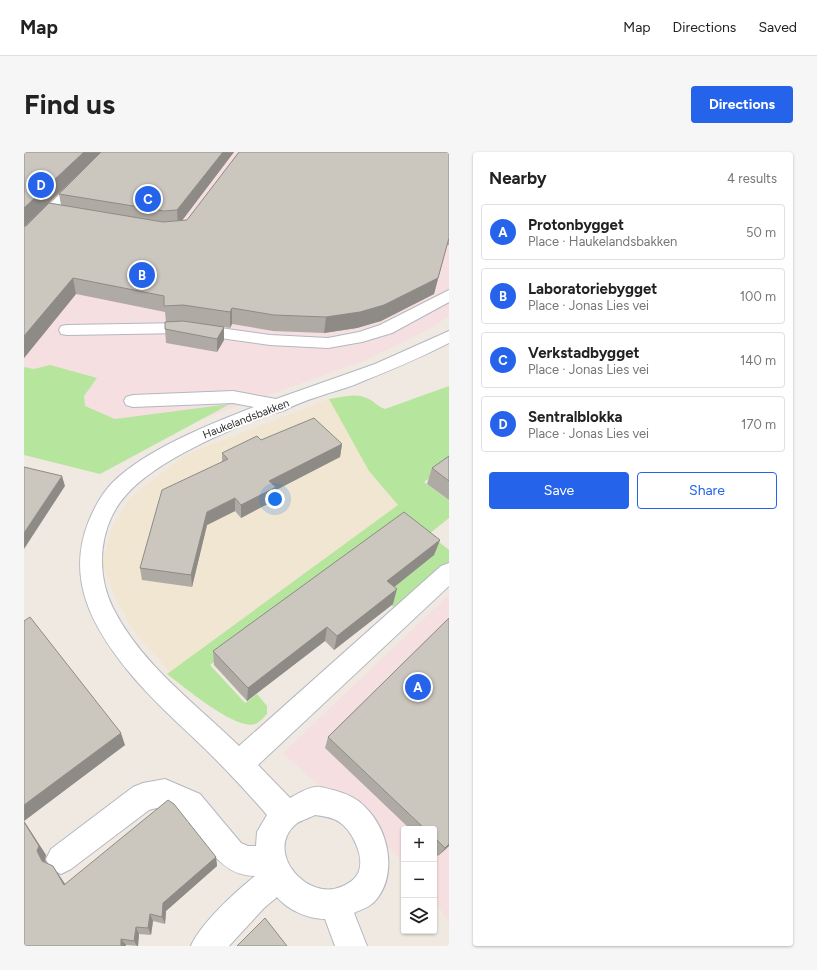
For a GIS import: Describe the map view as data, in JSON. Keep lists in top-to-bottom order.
{
  "streets": {
    "street": ["Haukelandsbakken"]
  },
  "page": {
    "header": "Map",
    "nav": ["Map", "Directions", "Saved"],
    "buttons": [
      "Directions",
      ["Save", "Share"]
    ],
    "title": "Find us",
    "heading": ["Nearby", "4 results"],
    "pins": [
      "D",
      "C",
      "B",
      "A"
    ],
    "list": [
      {
        "mark": "A",
        "name": "Protonbygget",
        "note": "Place · Haukelandsbakken",
        "value": "50 m"
      },
      {
        "mark": "B",
        "name": "Laboratoriebygget",
        "note": "Place · Jonas Lies vei",
        "value": "100 m"
      },
      {
        "mark": "C",
        "name": "Verkstadbygget",
        "note": "Place · Jonas Lies vei",
        "value": "140 m"
      },
      {
        "mark": "D",
        "name": "Sentralblokka",
        "note": "Place · Jonas Lies vei",
        "value": "170 m"
      }
    ],
    "map_buttons": ["+", "−"]
  }
}
